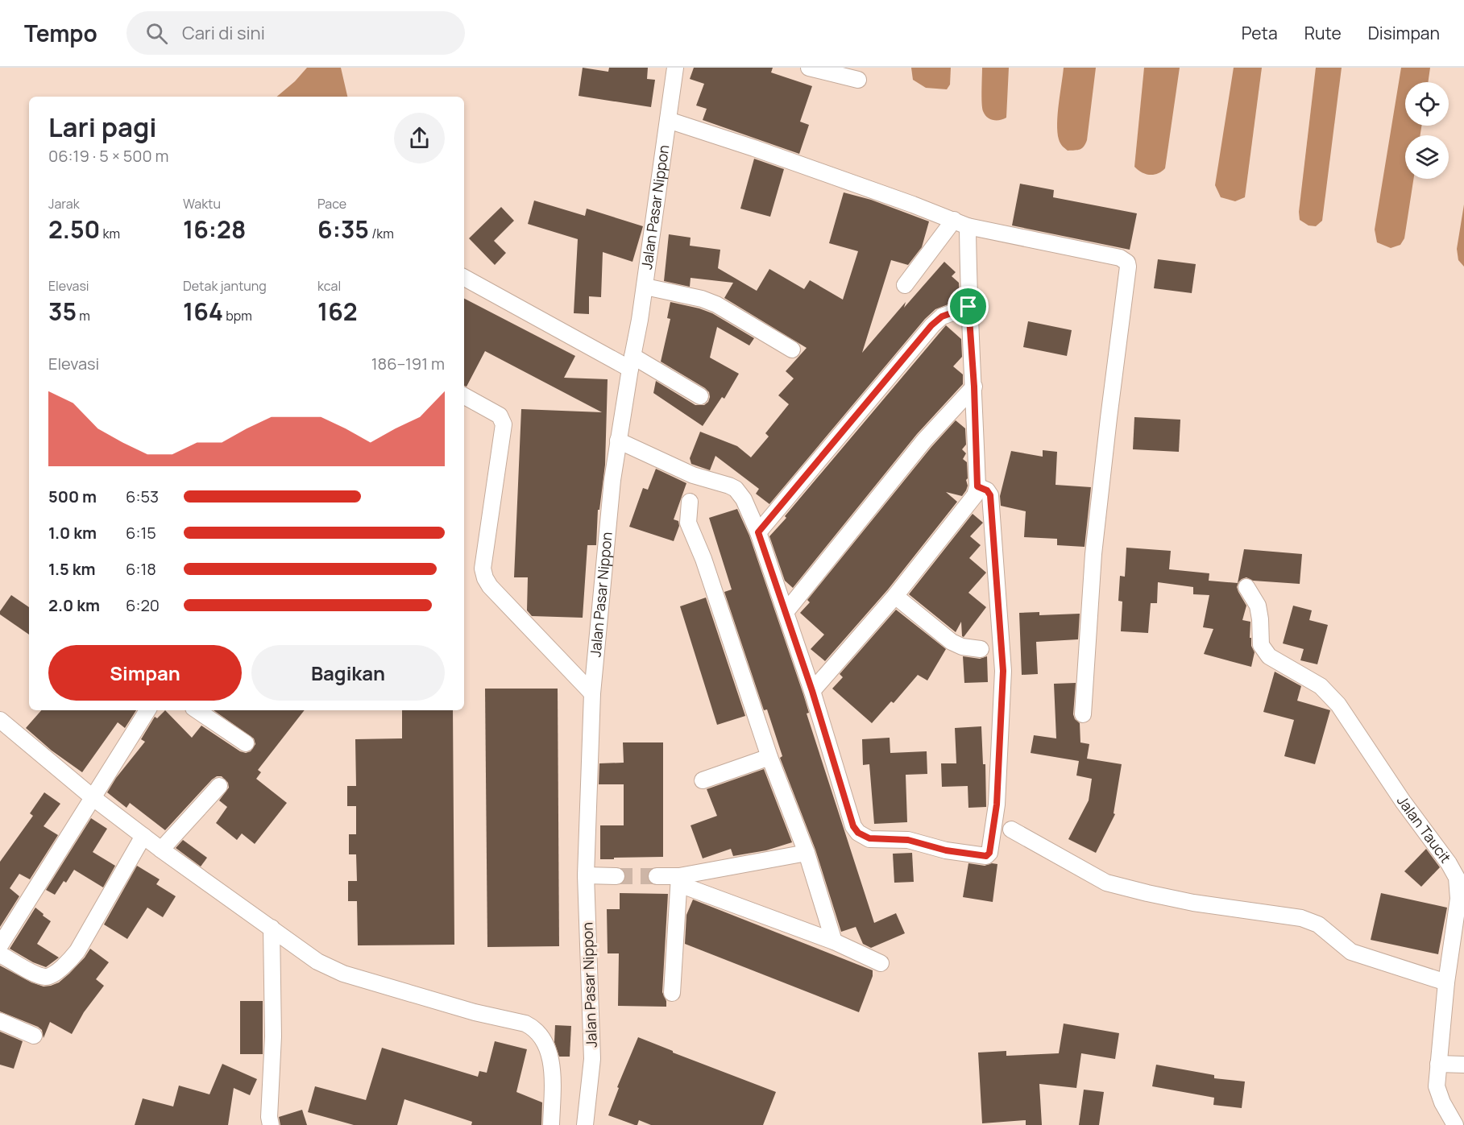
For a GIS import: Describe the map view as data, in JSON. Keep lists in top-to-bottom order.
{
  "streets": {
    "street": ["Jalan Pasar Nippon", "Jalan Taucit"]
  },
  "page": {
    "header": "Tempo",
    "search": "Cari di sini",
    "nav": ["Peta", "Rute", "Disimpan"],
    "heading": ["Lari pagi", "06:19 · 5 × 500 m"],
    "stats": [
      ["Jarak", "2.50 km"],
      ["Waktu", "16:28"],
      ["Pace", "6:35 /km"],
      ["Elevasi", "35 m"],
      ["Detak jantung", "164 bpm"],
      ["kcal", "162"]
    ],
    "chart": ["Elevasi", "186–191 m"],
    "list": [
      {
        "name": "500 m",
        "note": "6:53"
      },
      {
        "name": "1.0 km",
        "note": "6:15"
      },
      {
        "name": "1.5 km",
        "note": "6:18"
      },
      {
        "name": "2.0 km",
        "note": "6:20"
      }
    ],
    "buttons": ["Simpan", "Bagikan"]
  }
}
